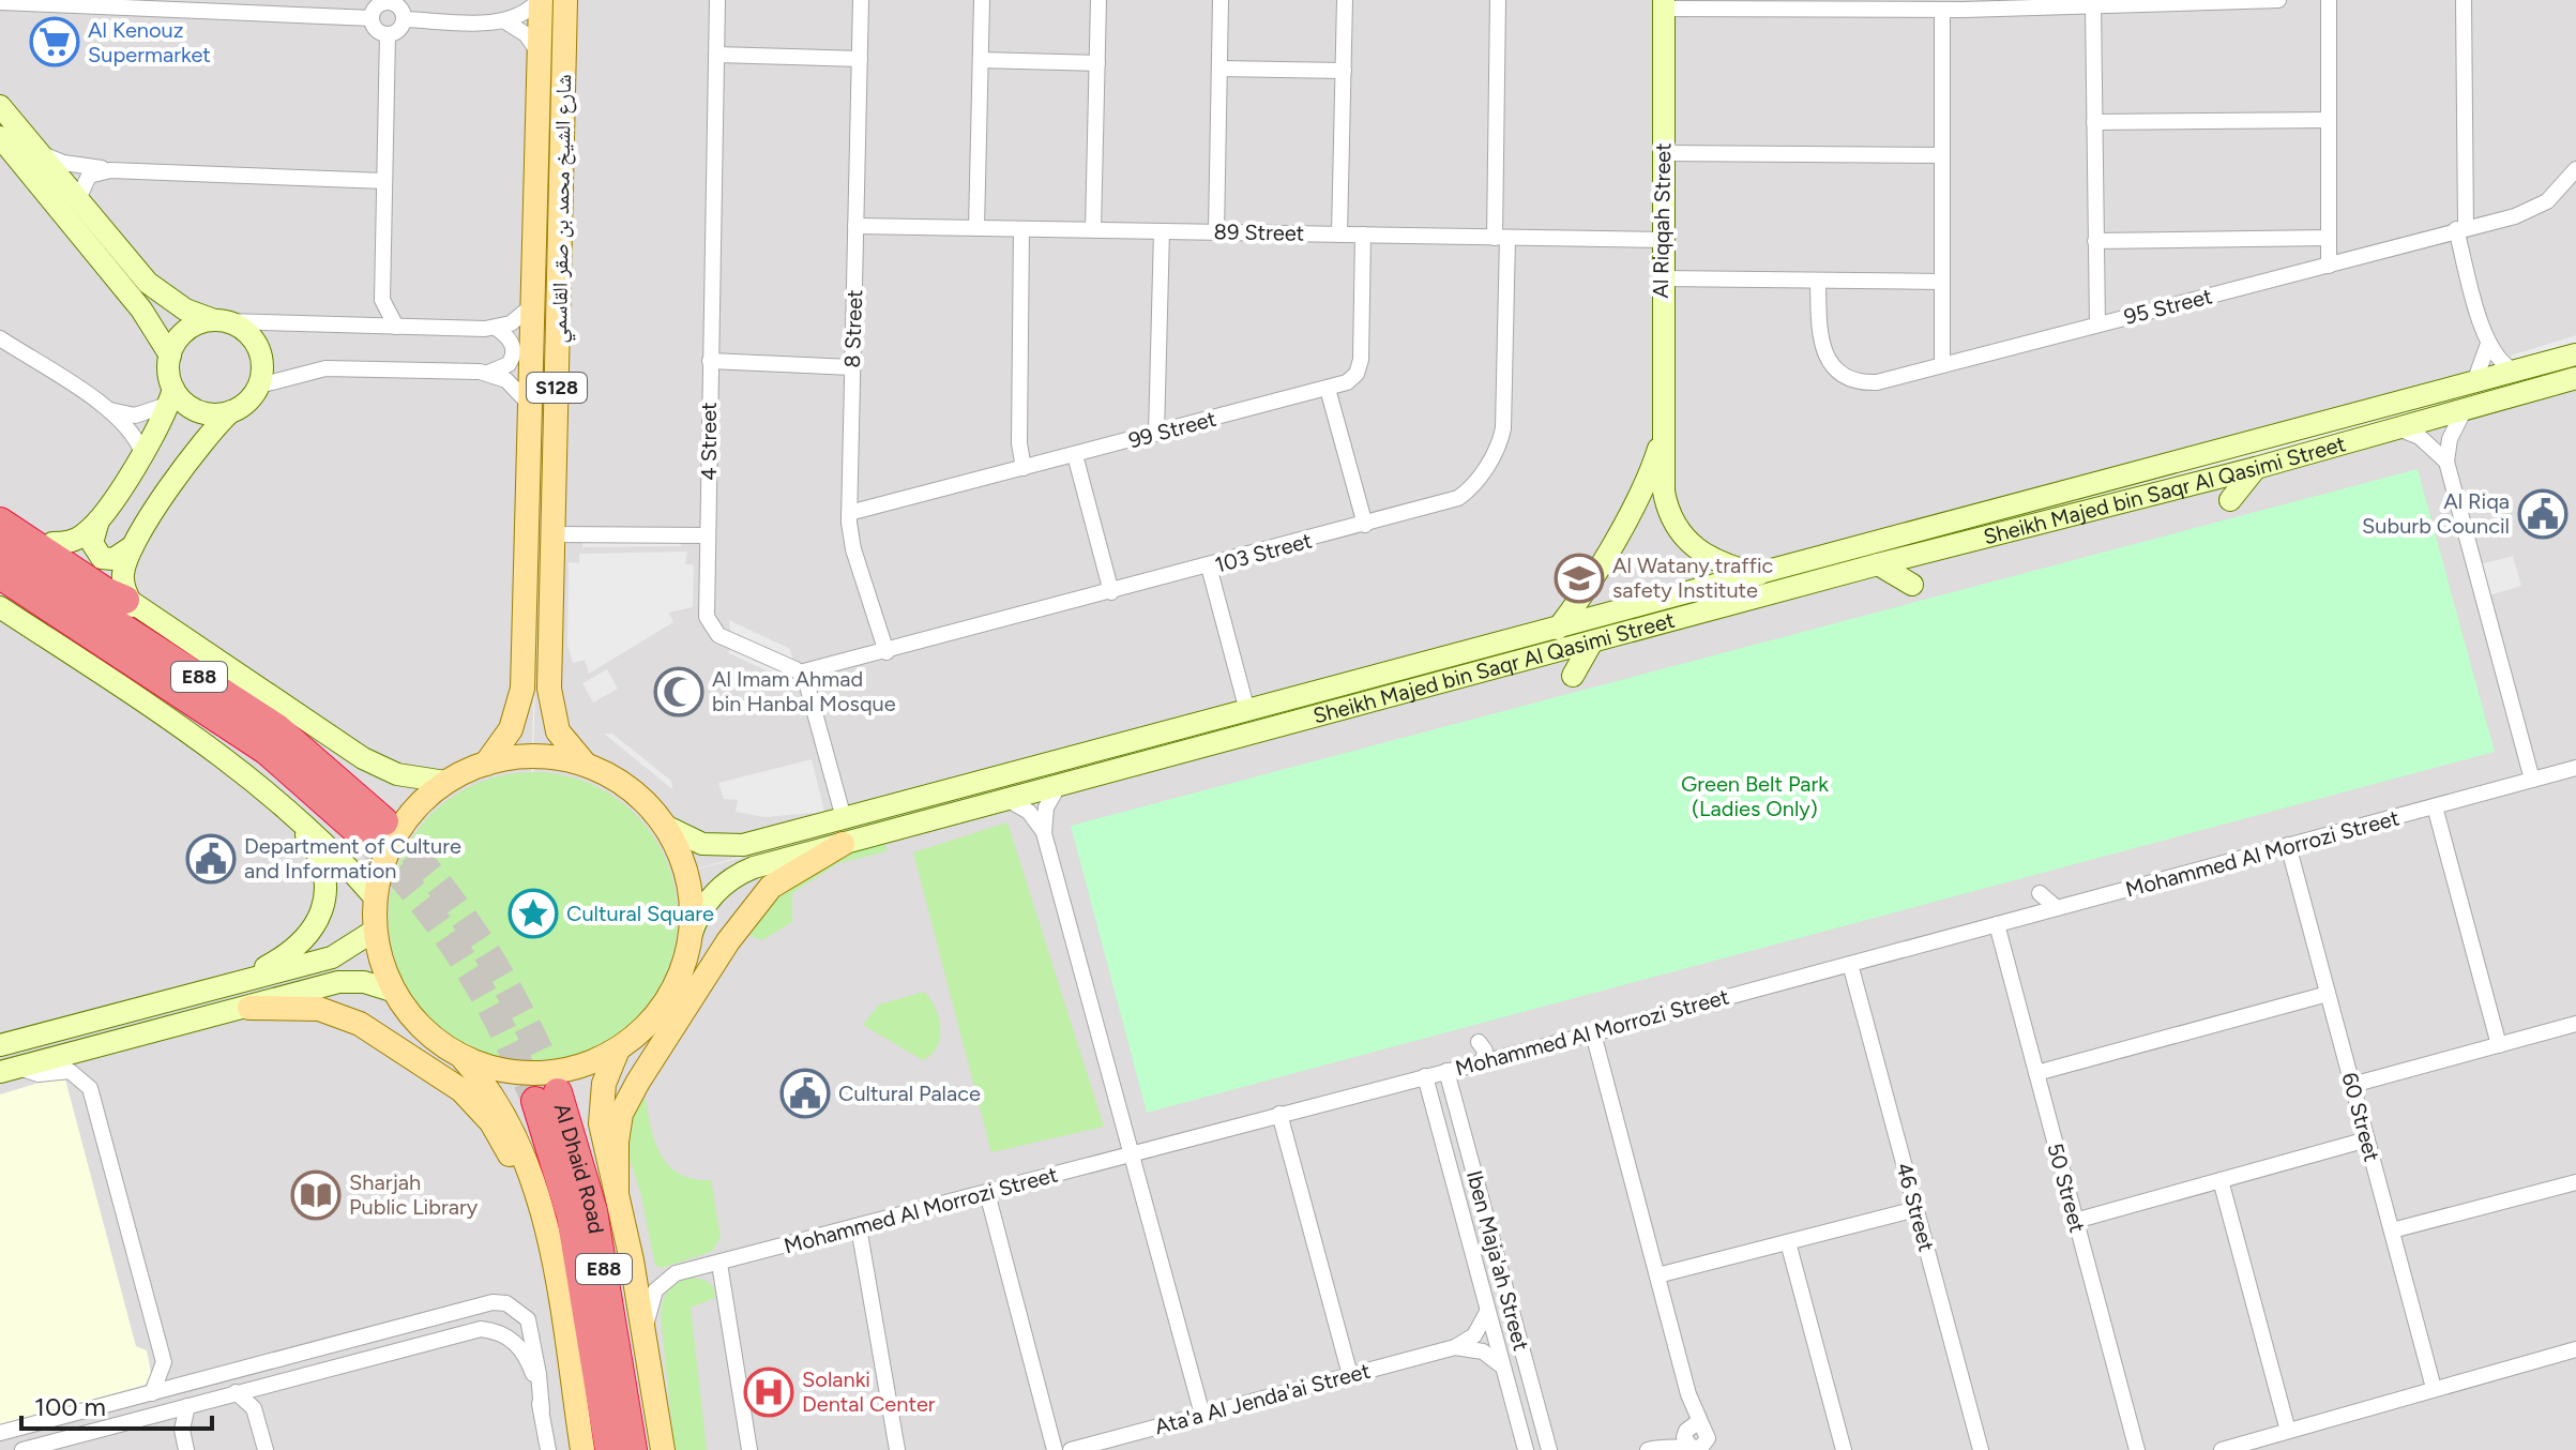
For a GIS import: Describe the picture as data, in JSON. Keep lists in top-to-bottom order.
{
  "streets": {
    "highway": ["E88", "Al Dhaid Road"],
    "main road": [
      "شارع الشيخ محمد بن صقر القاسمي",
      "Al Riqqah Street",
      "S128",
      "Sheikh Majed bin Saqr Al Qasimi Street"
    ],
    "street": [
      "89 Street",
      "95 Street",
      "8 Street",
      "99 Street",
      "4 Street",
      "103 Street",
      "Mohammed Al Morrozi Street",
      "60 Street",
      "50 Street",
      "46 Street",
      "Iben Maja'ah Street",
      "Ata'a Al Jenda'ai Street"
    ]
  },
  "crossings": [
    ["Al Riqqah Street", "89 Street"],
    ["Al Riqqah Street", "Sheikh Majed bin Saqr Al Qasimi Street"],
    ["89 Street", "8 Street"],
    ["89 Street", "99 Street"],
    ["89 Street", "103 Street"],
    ["8 Street", "99 Street"],
    ["8 Street", "103 Street"],
    ["4 Street", "103 Street"],
    ["Mohammed Al Morrozi Street", "60 Street"],
    ["Mohammed Al Morrozi Street", "50 Street"],
    ["Mohammed Al Morrozi Street", "46 Street"],
    ["Mohammed Al Morrozi Street", "Iben Maja'ah Street"]
  ],
  "parks": ["Green Belt Park (Ladies Only)"],
  "places": {
    "supermarket": ["Al Kenouz Supermarket"],
    "public building": ["Al Riqa Suburb Council", "Department of Culture and Information", "Cultural Palace"],
    "school or university": ["Al Watany traffic safety Institute"],
    "mosque": ["Al Imam Ahmad bin Hanbal Mosque"],
    "place": ["Cultural Square"],
    "library": ["Sharjah Public Library"],
    "hospital": ["Solanki Dental Center"]
  },
  "scale_bar": "100 m"
}
